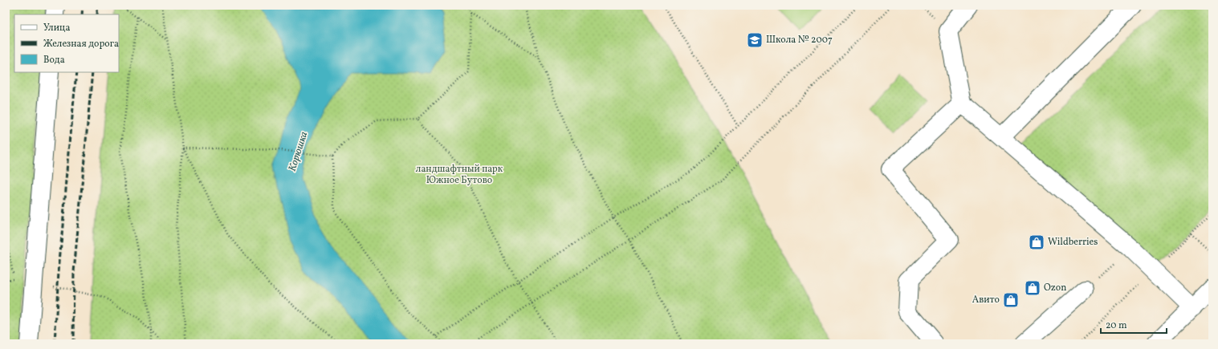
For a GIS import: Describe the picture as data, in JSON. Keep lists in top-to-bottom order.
{
  "water": ["Корюшка"],
  "parks": ["ландшафтный парк Южное Бутово"],
  "places": {
    "school or university": ["Школа № 2007"],
    "shop": ["Wildberries", "Ozon", "Авито"]
  },
  "legend": ["Улица", "Железная дорога", "Вода"],
  "scale_bar": "20 m"
}
